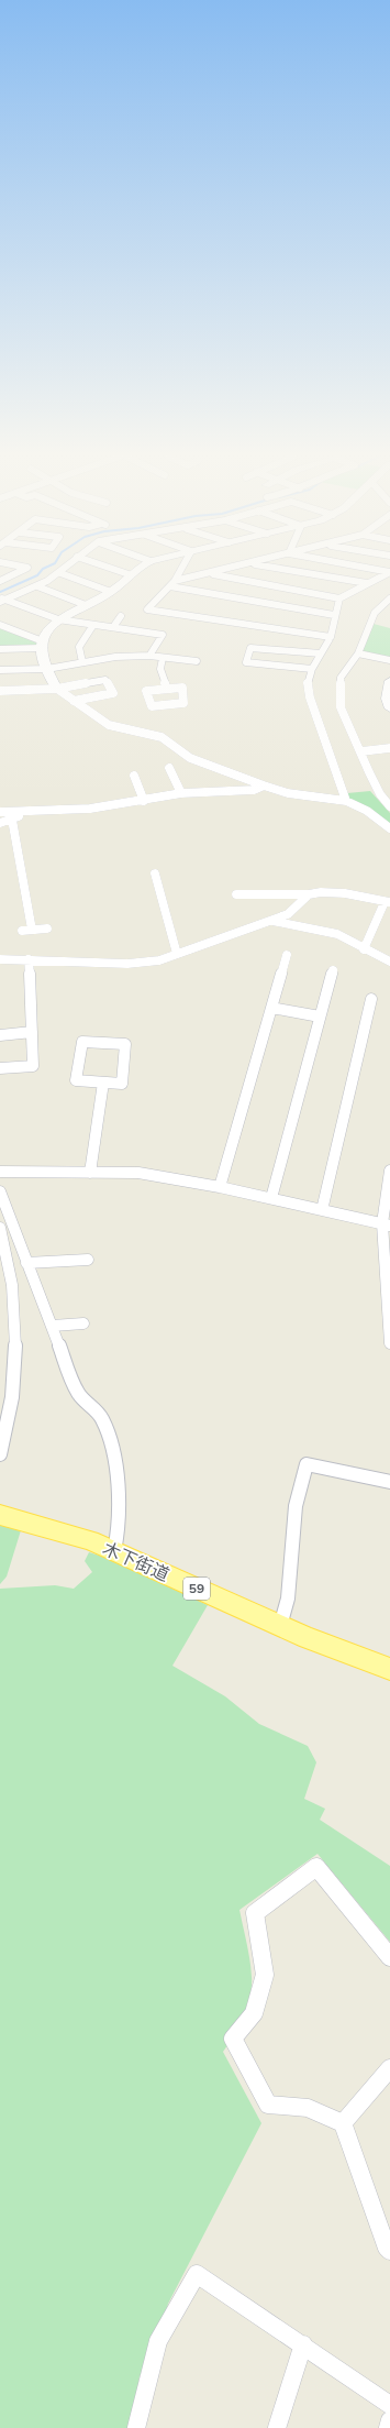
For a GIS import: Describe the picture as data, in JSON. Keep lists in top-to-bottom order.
{
  "streets": {
    "main road": ["木下街道", "59"]
  }
}
